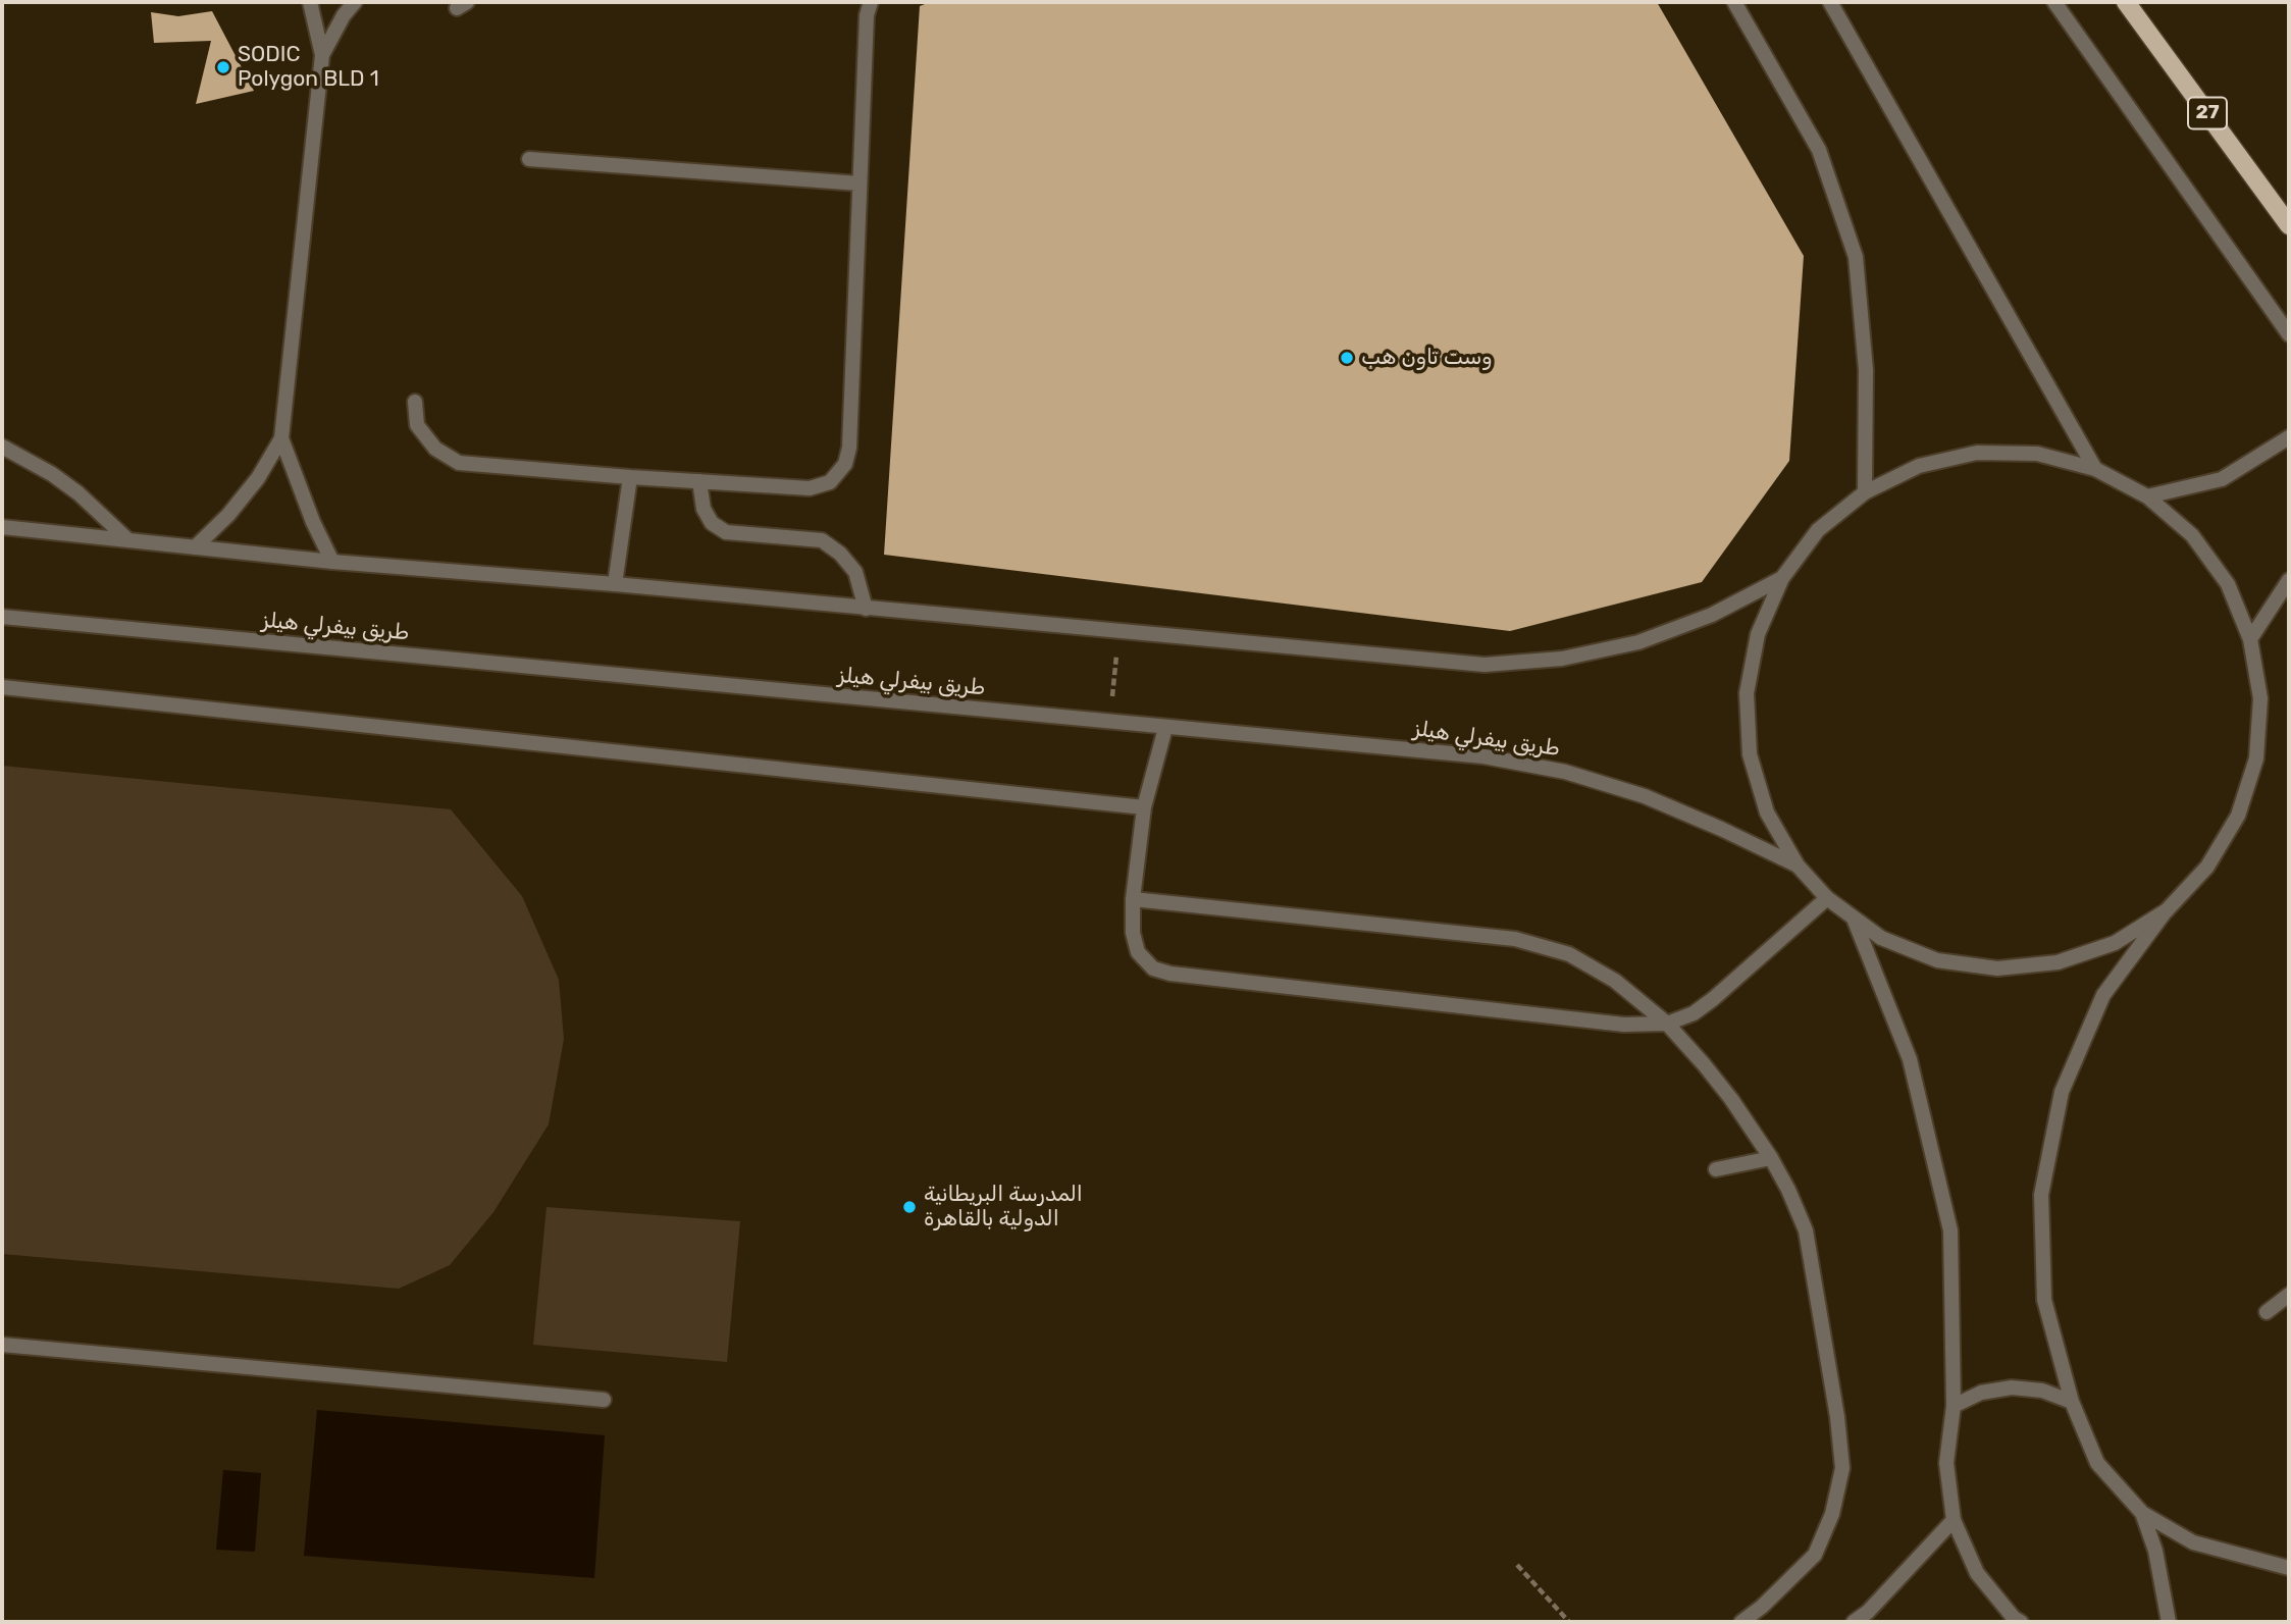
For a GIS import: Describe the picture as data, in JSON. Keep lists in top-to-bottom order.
{
  "streets": {
    "main road": ["27"],
    "street": ["طريق بيفرلي هيلز"]
  },
  "places": ["SODIC Polygon BLD 1", "وست تاون هب", "المدرسة البريطانية الدولية بالقاهرة"]
}
